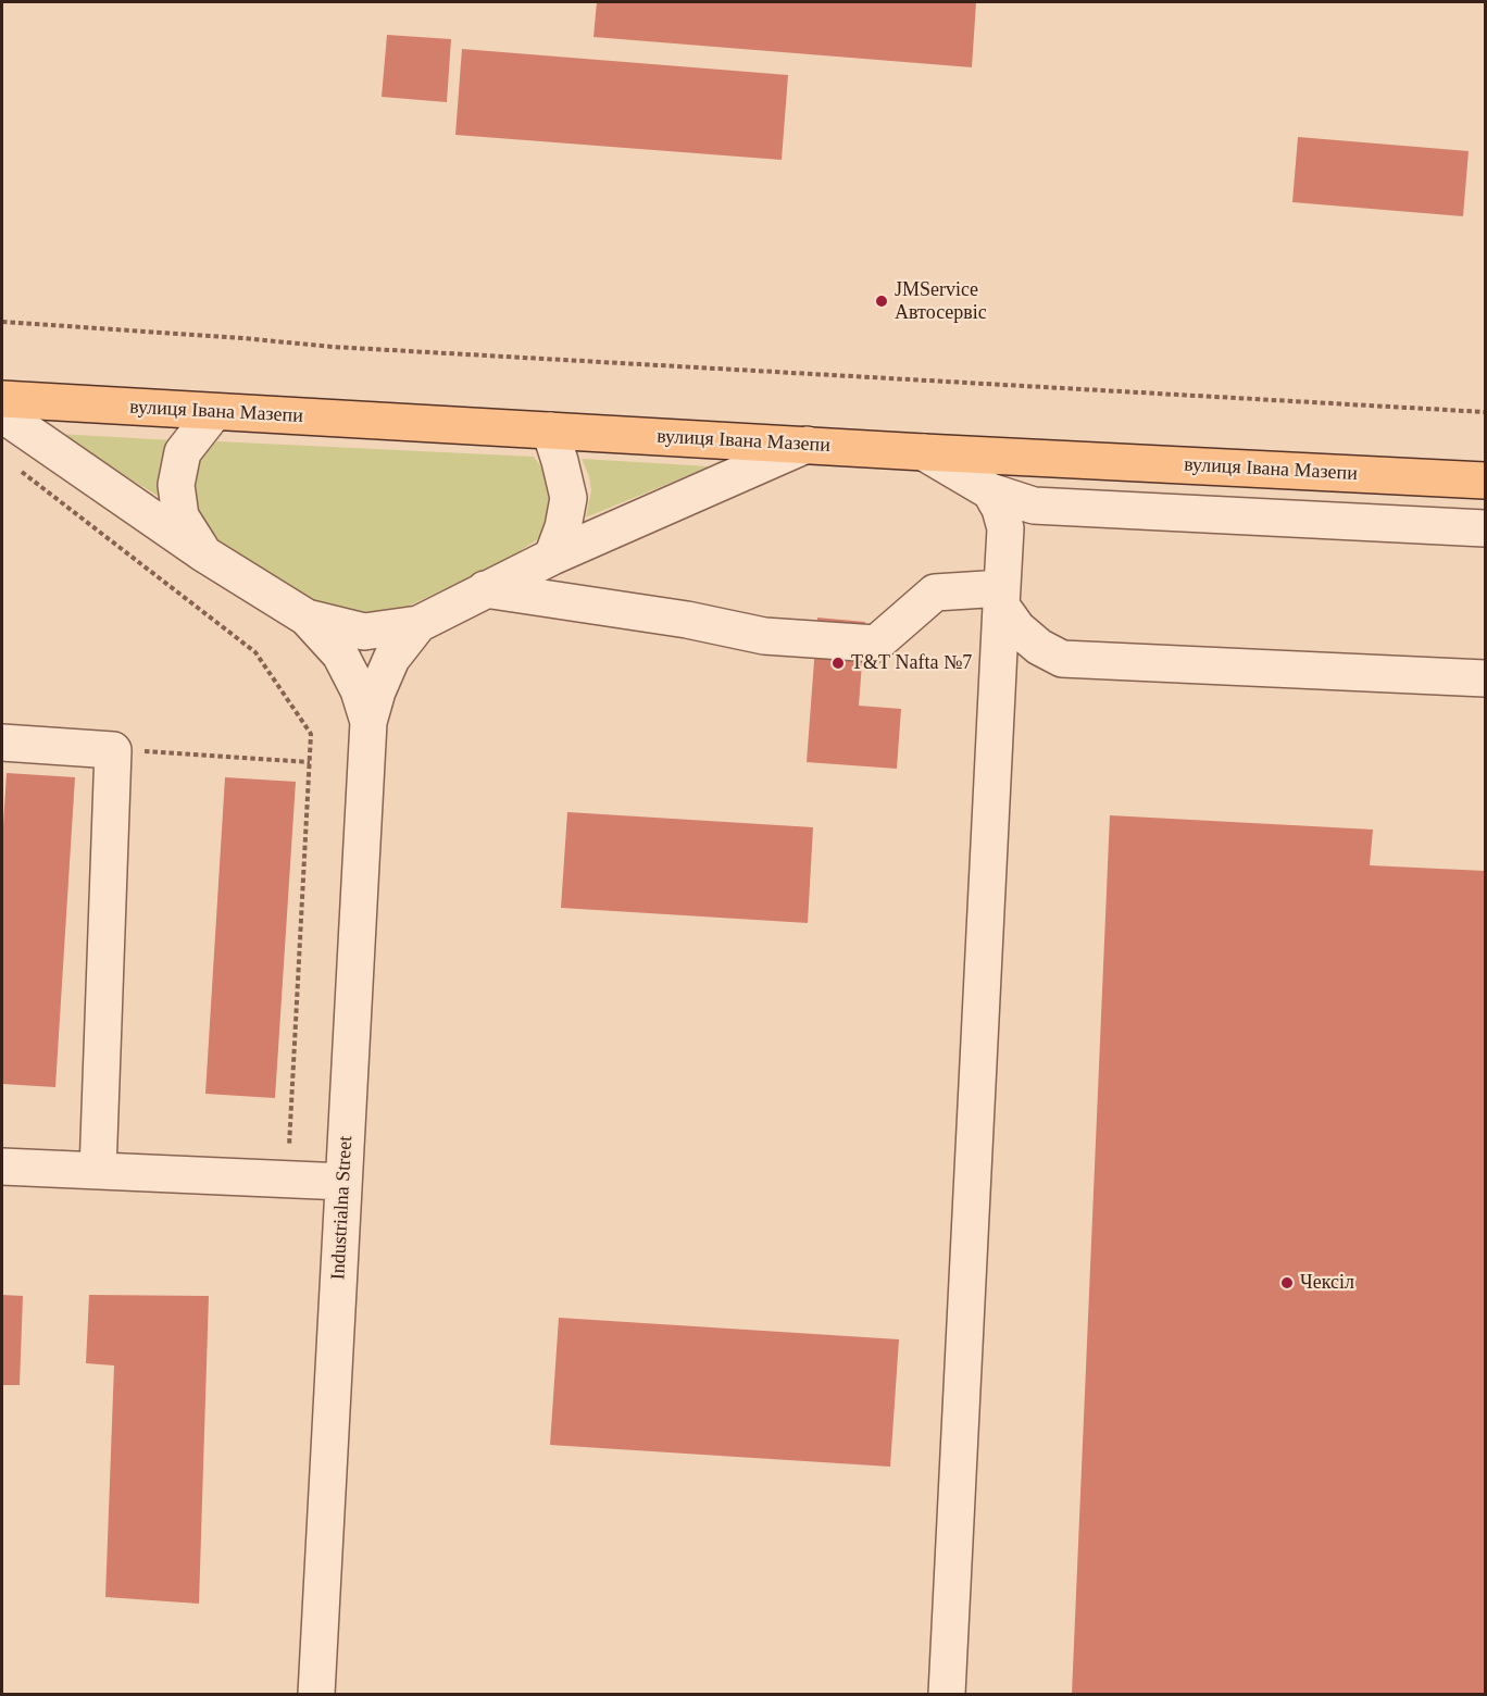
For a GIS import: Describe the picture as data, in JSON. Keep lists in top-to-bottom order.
{
  "streets": {
    "main road": ["вулиця Івана Мазепи"],
    "street": ["Industrialna Street"]
  },
  "places": ["JMService Автосервіс", "T&T Nafta №7", "Чексіл"]
}
